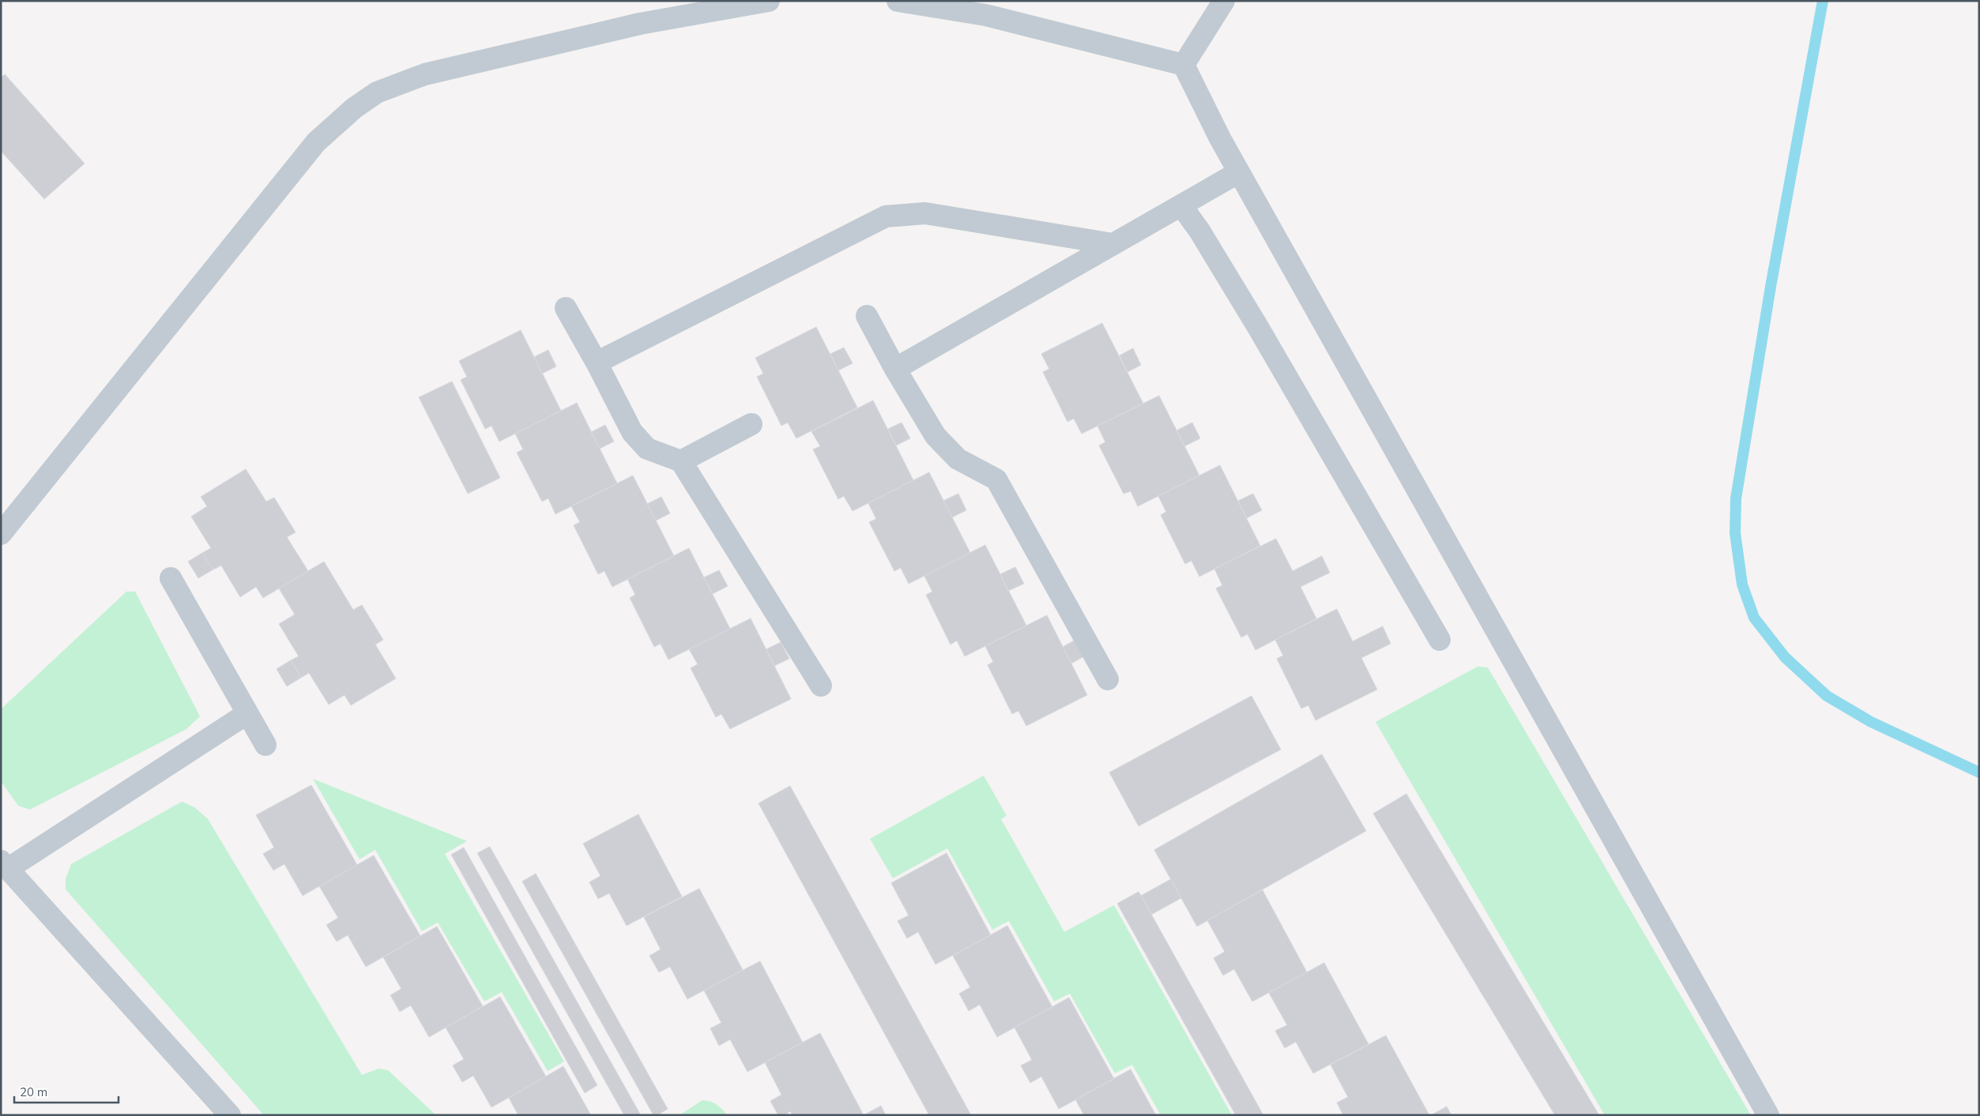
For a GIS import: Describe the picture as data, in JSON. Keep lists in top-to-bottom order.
{
  "scale_bar": "20 m"
}
